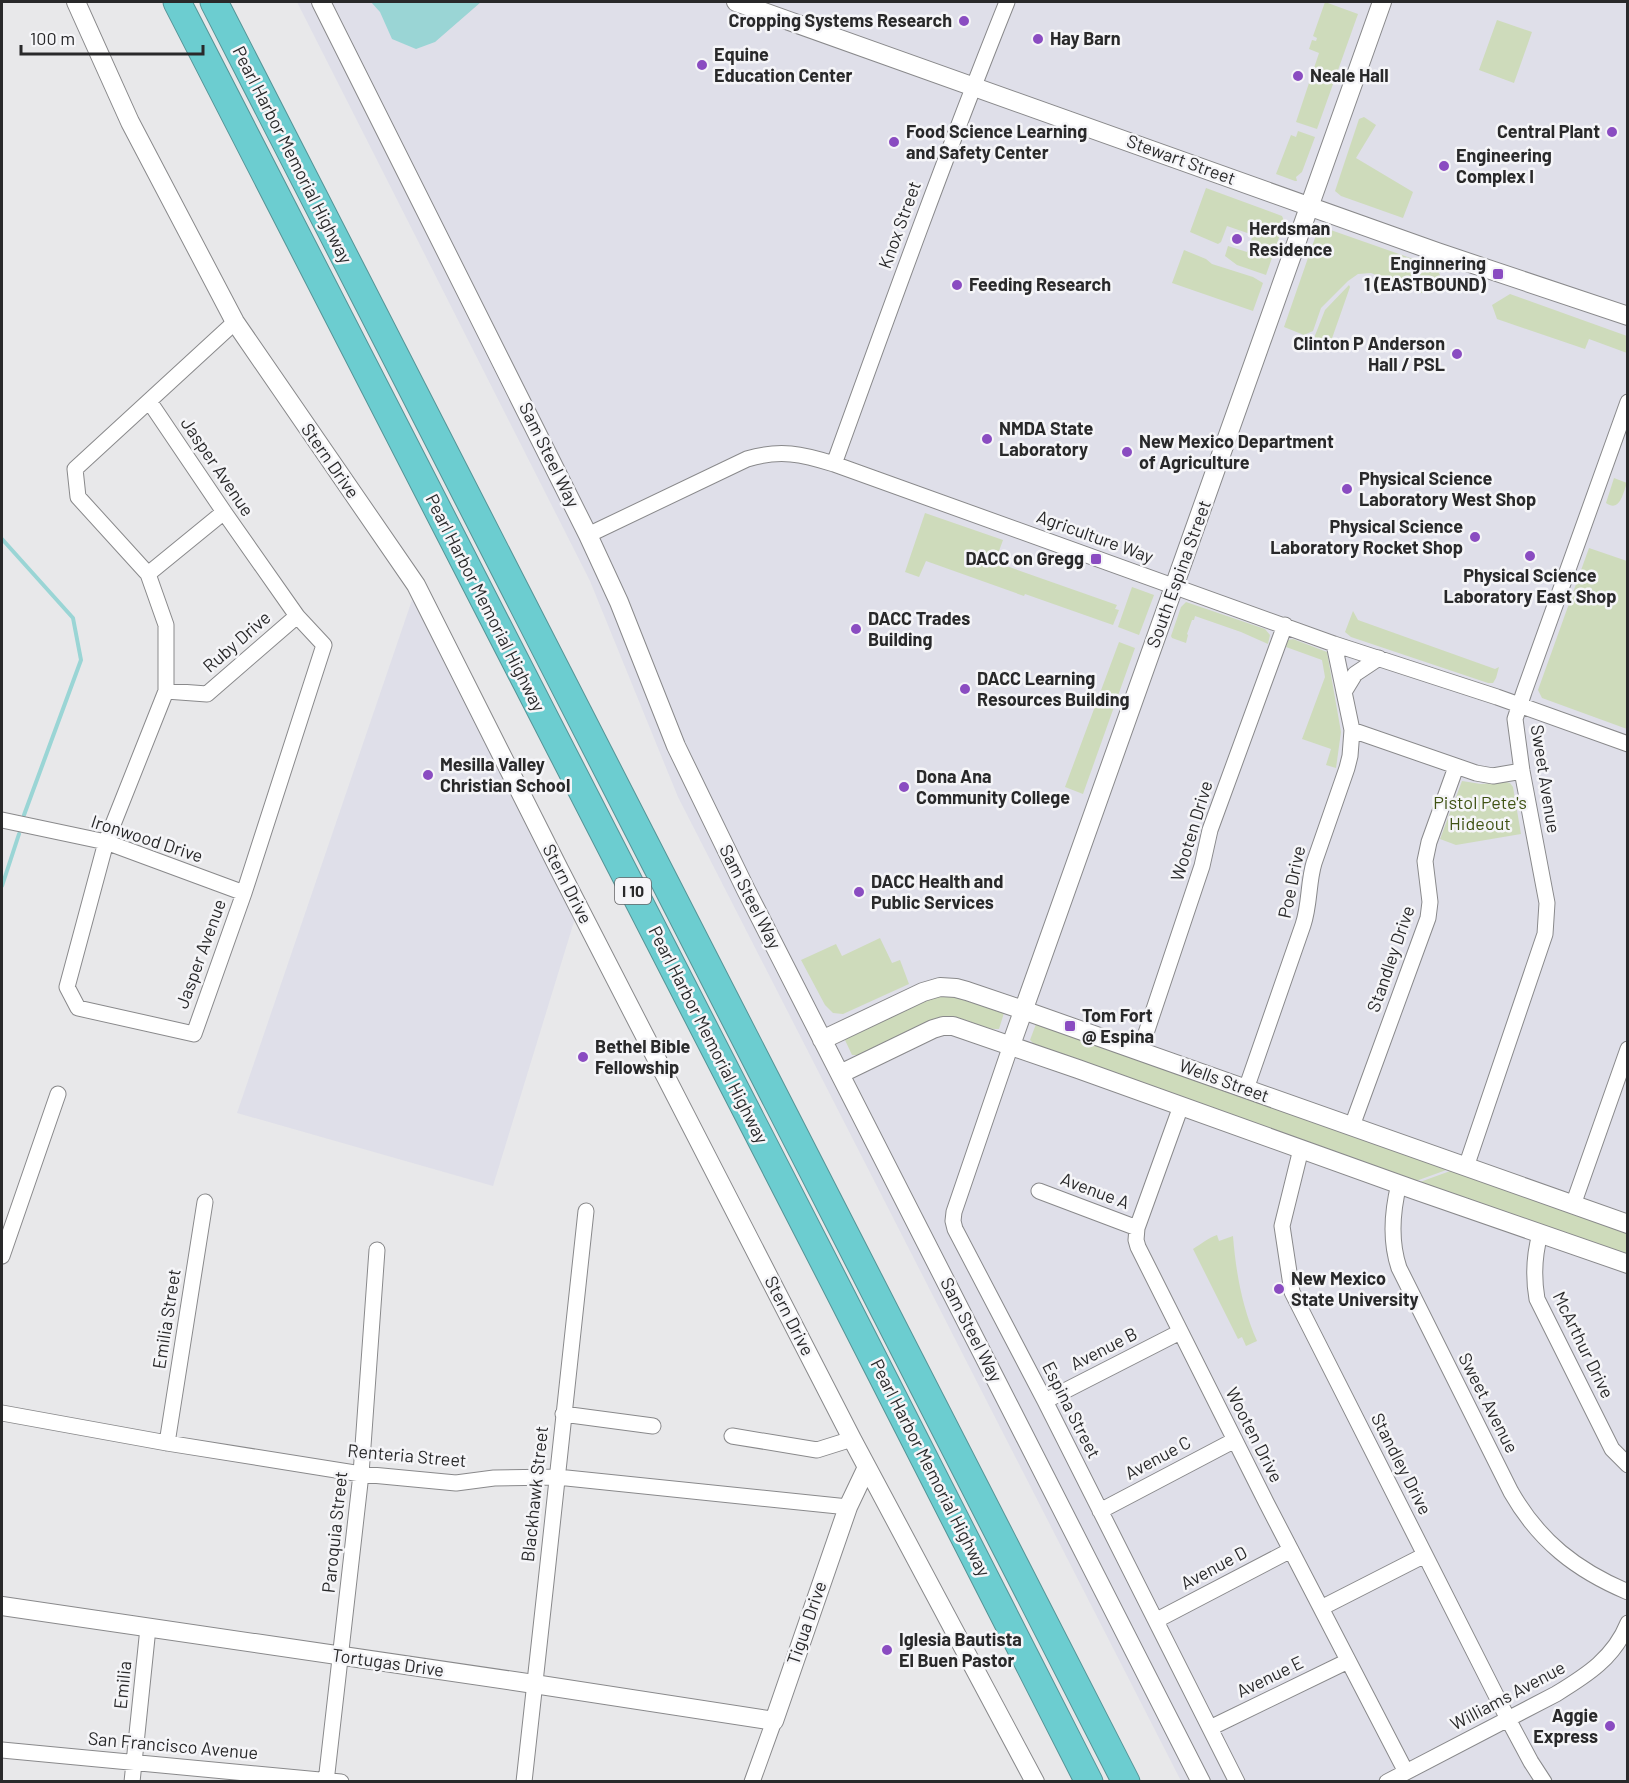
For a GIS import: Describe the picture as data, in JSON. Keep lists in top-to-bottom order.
{
  "streets": {
    "highway": ["Pearl Harbor Memorial Highway", "I 10"],
    "street": [
      "Stewart Street",
      "Knox Street",
      "Sam Steel Way",
      "Stern Drive",
      "Jasper Avenue",
      "Agriculture Way",
      "South Espina Street",
      "Ruby Drive",
      "Sweet Avenue",
      "Wooten Drive",
      "Ironwood Drive",
      "Poe Drive",
      "Standley Drive",
      "Wells Street",
      "Avenue A",
      "Emilia Street",
      "McArthur Drive",
      "Avenue B",
      "Espina Street",
      "Renteria Street",
      "Avenue C",
      "Blackhawk Street",
      "Paroquia Street",
      "Avenue D",
      "Tigua Drive",
      "Tortugas Drive",
      "Avenue E",
      "Emilia",
      "Williams Avenue",
      "San Francisco Avenue"
    ]
  },
  "crossings": [
    ["Stewart Street", "Knox Street"],
    ["Stewart Street", "South Espina Street"],
    ["Knox Street", "Agriculture Way"],
    ["Sam Steel Way", "Agriculture Way"],
    ["Sam Steel Way", "Wells Street"],
    ["Stern Drive", "Jasper Avenue"],
    ["Stern Drive", "Tigua Drive"],
    ["Jasper Avenue", "Ruby Drive"],
    ["Jasper Avenue", "Ironwood Drive"],
    ["Agriculture Way", "South Espina Street"],
    ["Agriculture Way", "Sweet Avenue"],
    ["Agriculture Way", "Wooten Drive"],
    ["Agriculture Way", "Poe Drive"],
    ["South Espina Street", "Wells Street"],
    ["South Espina Street", "Espina Street"],
    ["Sweet Avenue", "Wells Street"],
    ["Wooten Drive", "Wells Street"],
    ["Wooten Drive", "Avenue A"],
    ["Wooten Drive", "Avenue B"],
    ["Wooten Drive", "Avenue C"],
    ["Wooten Drive", "Avenue D"],
    ["Wooten Drive", "Avenue E"],
    ["Wooten Drive", "Williams Avenue"],
    ["Poe Drive", "Wells Street"],
    ["Standley Drive", "Wells Street"],
    ["Standley Drive", "Williams Avenue"],
    ["Wells Street", "McArthur Drive"],
    ["Wells Street", "Espina Street"],
    ["Emilia Street", "Renteria Street"],
    ["Avenue B", "Espina Street"],
    ["Espina Street", "Avenue C"],
    ["Espina Street", "Avenue D"],
    ["Espina Street", "Avenue E"],
    ["Renteria Street", "Blackhawk Street"],
    ["Renteria Street", "Paroquia Street"],
    ["Renteria Street", "Tigua Drive"],
    ["Blackhawk Street", "Tortugas Drive"],
    ["Paroquia Street", "Tortugas Drive"],
    ["Paroquia Street", "San Francisco Avenue"],
    ["Tigua Drive", "Tortugas Drive"],
    ["Tortugas Drive", "Emilia"],
    ["Emilia", "San Francisco Avenue"]
  ],
  "parks": ["Pistol Pete's Hideout"],
  "places": {
    "other": [
      "Cropping Systems Research",
      "Hay Barn",
      "Equine Education Center",
      "Neale Hall",
      "Central Plant",
      "Food Science Learning and Safety Center",
      "Engineering Complex I",
      "Herdsman Residence",
      "Feeding Research",
      "Clinton P Anderson Hall / PSL",
      "NMDA State Laboratory",
      "New Mexico Department of Agriculture",
      "Physical Science Laboratory West Shop",
      "Physical Science Laboratory Rocket Shop",
      "Physical Science Laboratory East Shop",
      "DACC Trades Building",
      "DACC Learning Resources Building",
      "Mesilla Valley Christian School",
      "Dona Ana Community College",
      "DACC Health and Public Services",
      "Bethel Bible Fellowship",
      "New Mexico State University",
      "Iglesia Bautista El Buen Pastor",
      "Aggie Express"
    ],
    "transit": ["Enginnering 1 (EASTBOUND)", "DACC on Gregg", "Tom Fort @ Espina"]
  },
  "scale_bar": "100 m"
}
